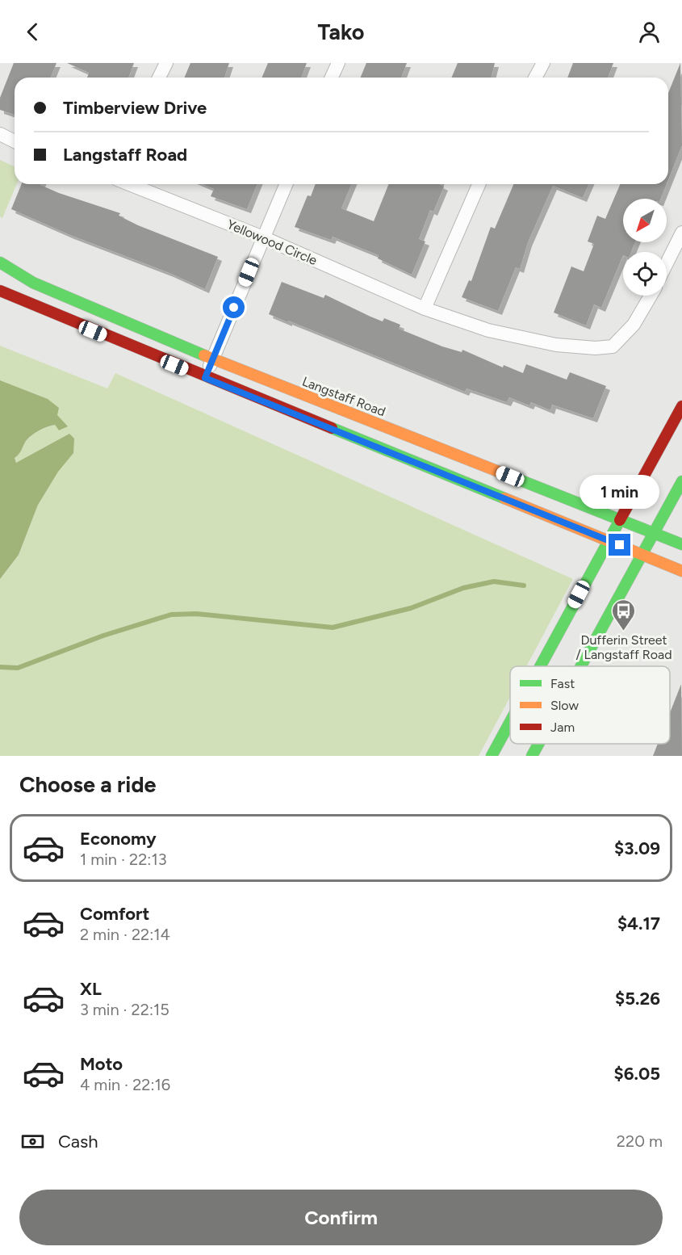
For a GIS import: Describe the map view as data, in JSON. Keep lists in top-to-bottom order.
{
  "streets": {
    "main road": ["Langstaff Road"],
    "street": ["Yellowood Circle"]
  },
  "places": {
    "bus stop": ["Dufferin Street / Langstaff Road"]
  },
  "legend": ["Fast", "Slow", "Jam"],
  "north": "bottom left",
  "page": {
    "header": "Tako",
    "banner": ["Timberview Drive", "Langstaff Road"],
    "bubble": "1 min",
    "heading": "Choose a ride",
    "list": [
      {
        "name": "Economy",
        "note": "1 min · 22:13",
        "value": "$3.09"
      },
      {
        "name": "Comfort",
        "note": "2 min · 22:14",
        "value": "$4.17"
      },
      {
        "name": "XL",
        "note": "3 min · 22:15",
        "value": "$5.26"
      },
      {
        "name": "Moto",
        "note": "4 min · 22:16",
        "value": "$6.05"
      }
    ],
    "pay": ["Cash", "220 m"],
    "buttons": "Confirm"
  }
}
